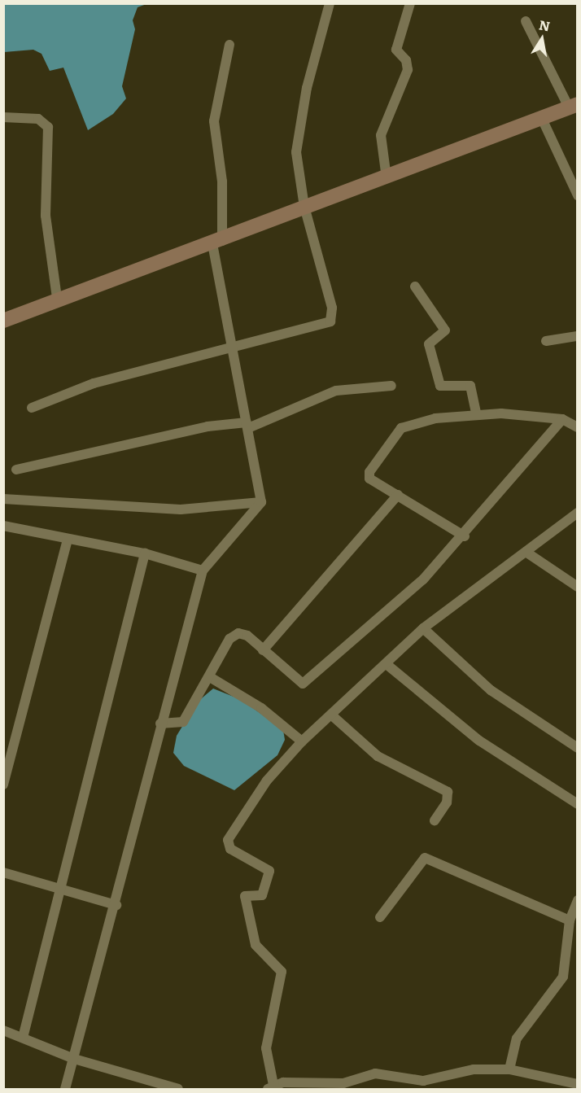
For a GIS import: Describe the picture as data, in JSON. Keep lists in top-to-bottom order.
{
  "north": "top"
}
